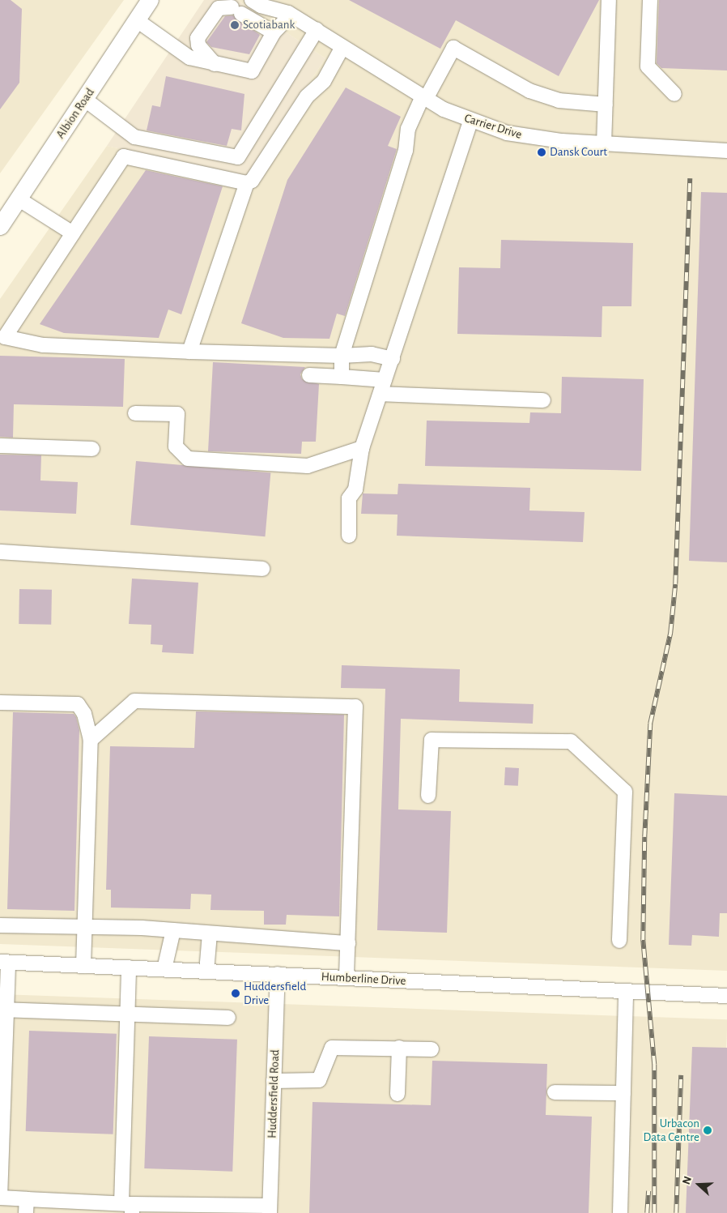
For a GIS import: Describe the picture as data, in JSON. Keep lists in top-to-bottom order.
{
  "streets": {
    "main road": ["Albion Road"],
    "street": ["Carrier Drive", "Humberline Drive", "Huddersfield Road"]
  },
  "crossings": [
    ["Humberline Drive", "Huddersfield Road"]
  ],
  "places": [
    "Scotiabank",
    "Dansk Court",
    "Huddersfield Drive",
    "Urbacon Data Centre"
  ],
  "north": "left"
}
